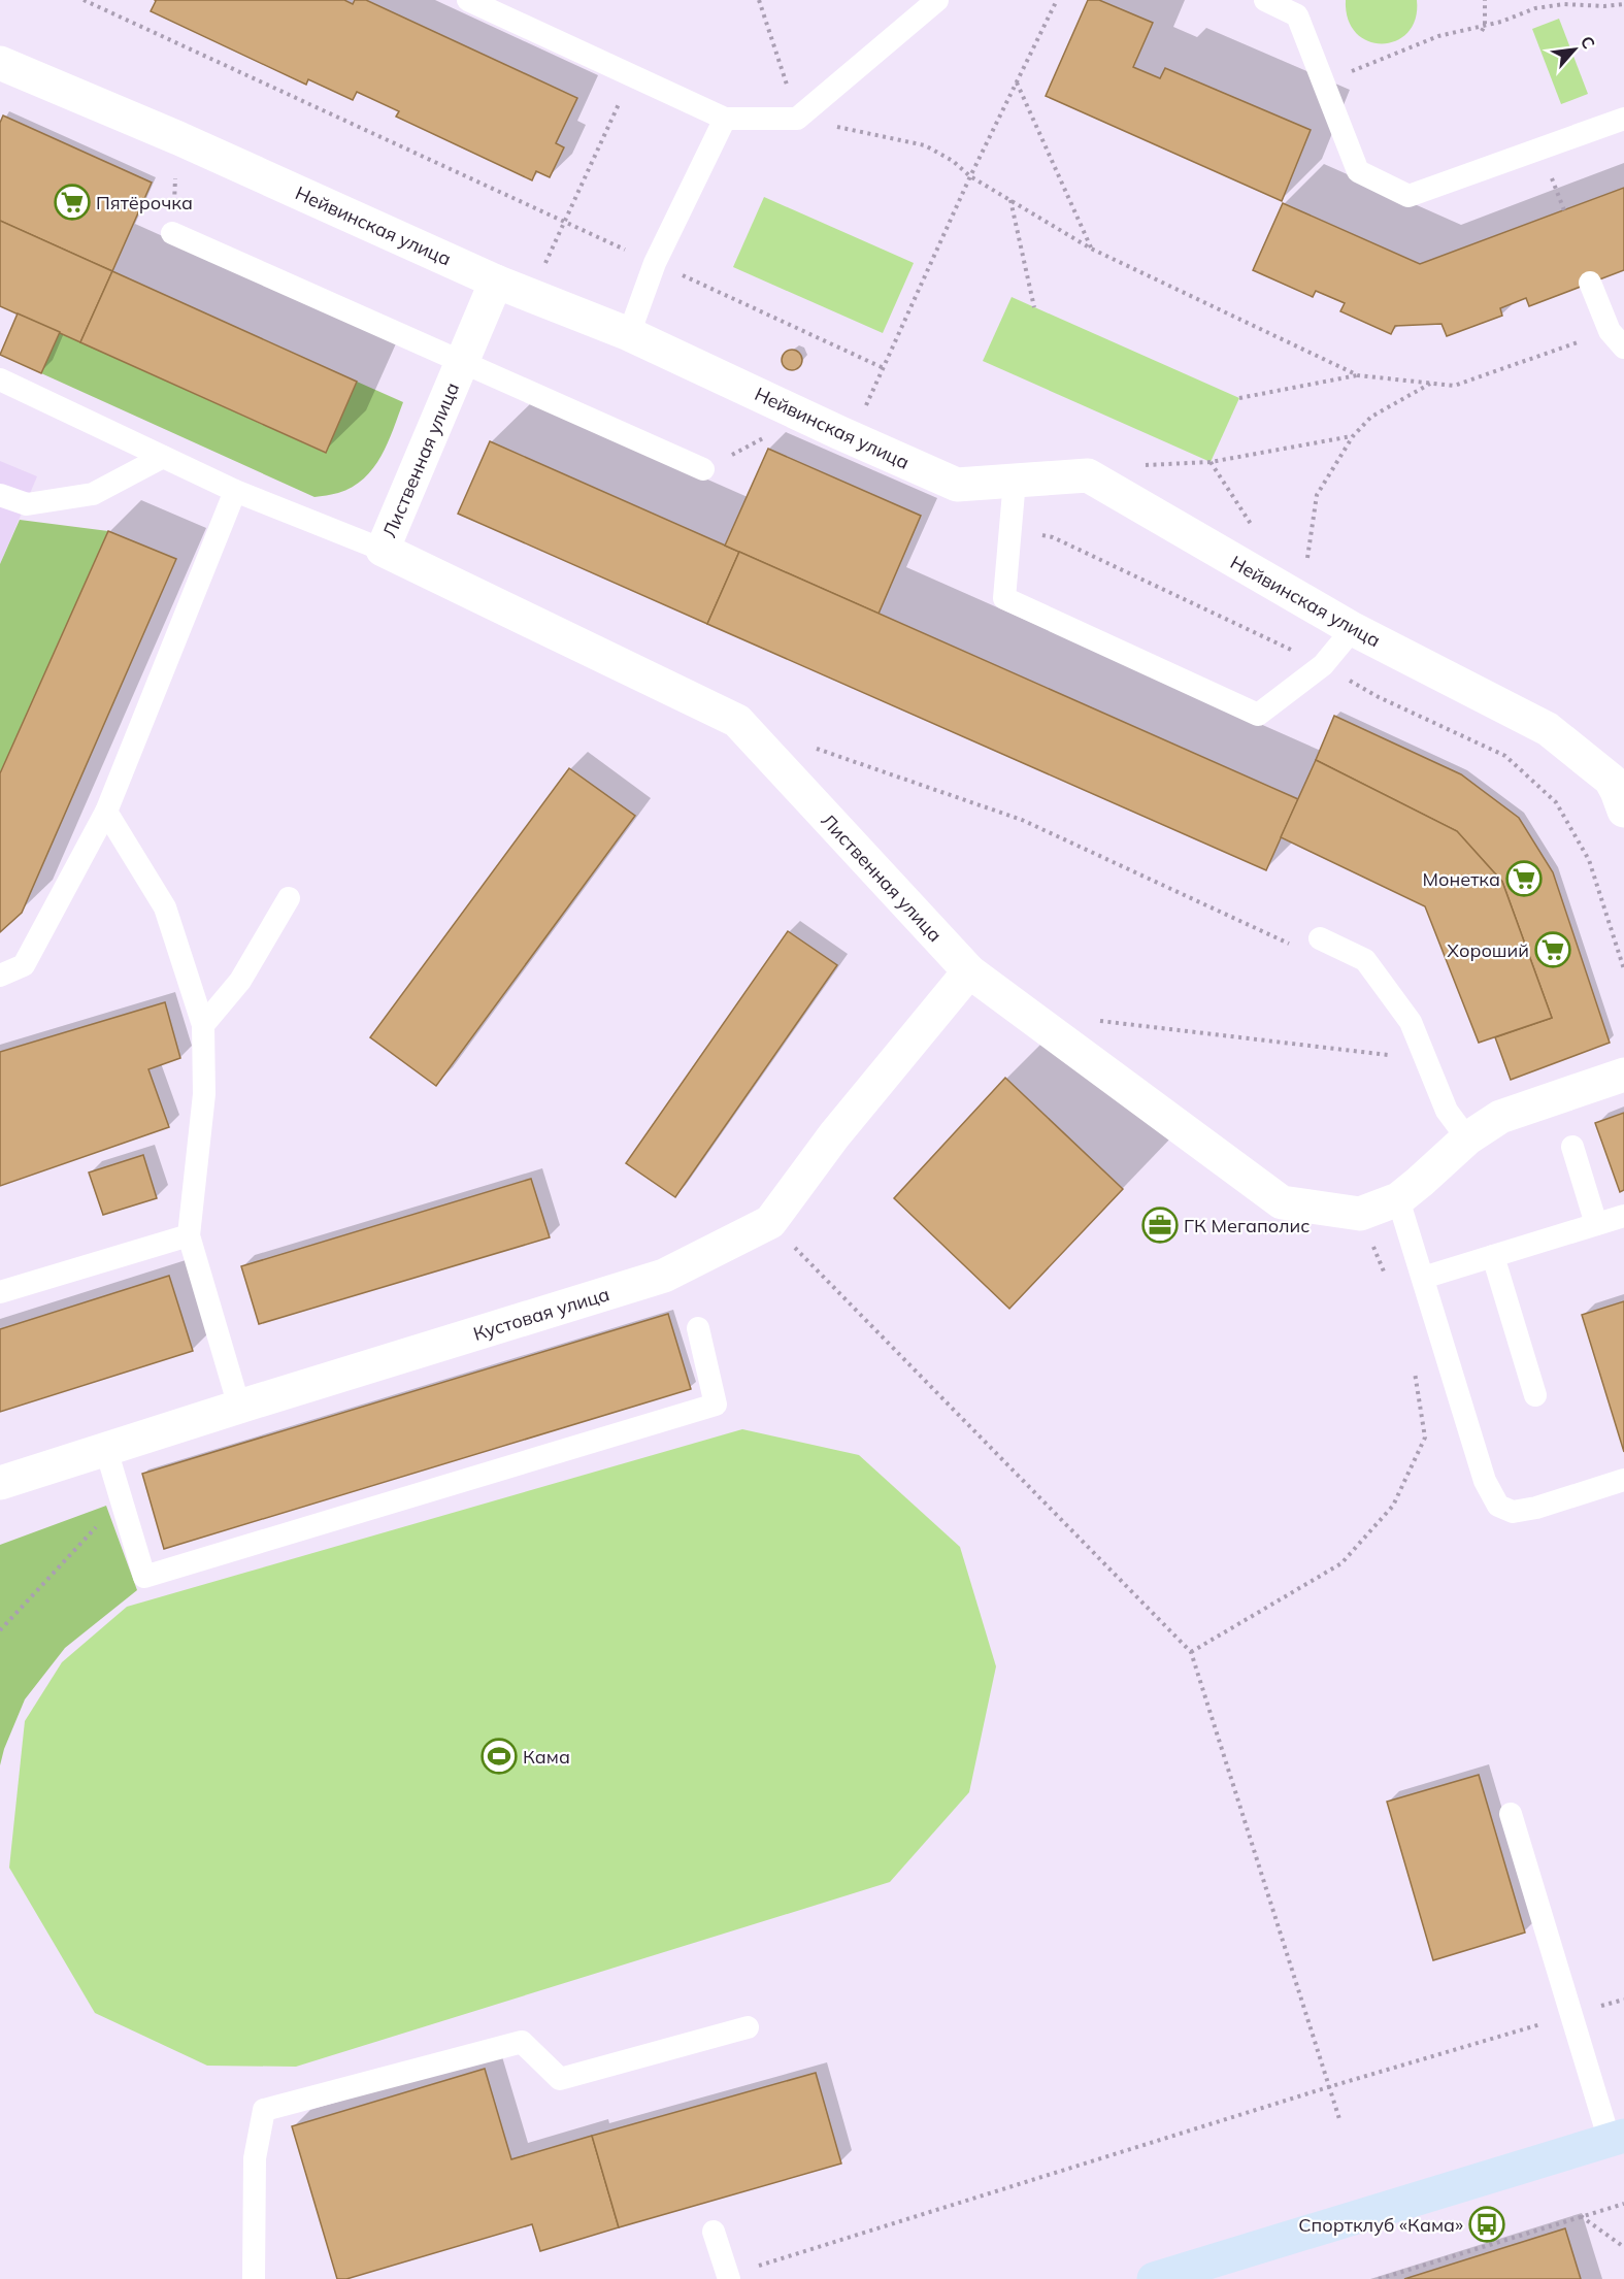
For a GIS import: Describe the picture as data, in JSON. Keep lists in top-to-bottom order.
{
  "streets": {
    "street": ["Нейвинская улица", "Лиственная улица", "Кустовая улица"]
  },
  "crossings": [
    ["Нейвинская улица", "Лиственная улица"],
    ["Лиственная улица", "Кустовая улица"]
  ],
  "places": {
    "supermarket": ["Пятёрочка", "Монетка", "Хороший"],
    "office": ["ГК Мегаполис"],
    "sports": ["Кама"],
    "bus stop": ["Спортклуб «Кама»"]
  },
  "north": "top right"
}
